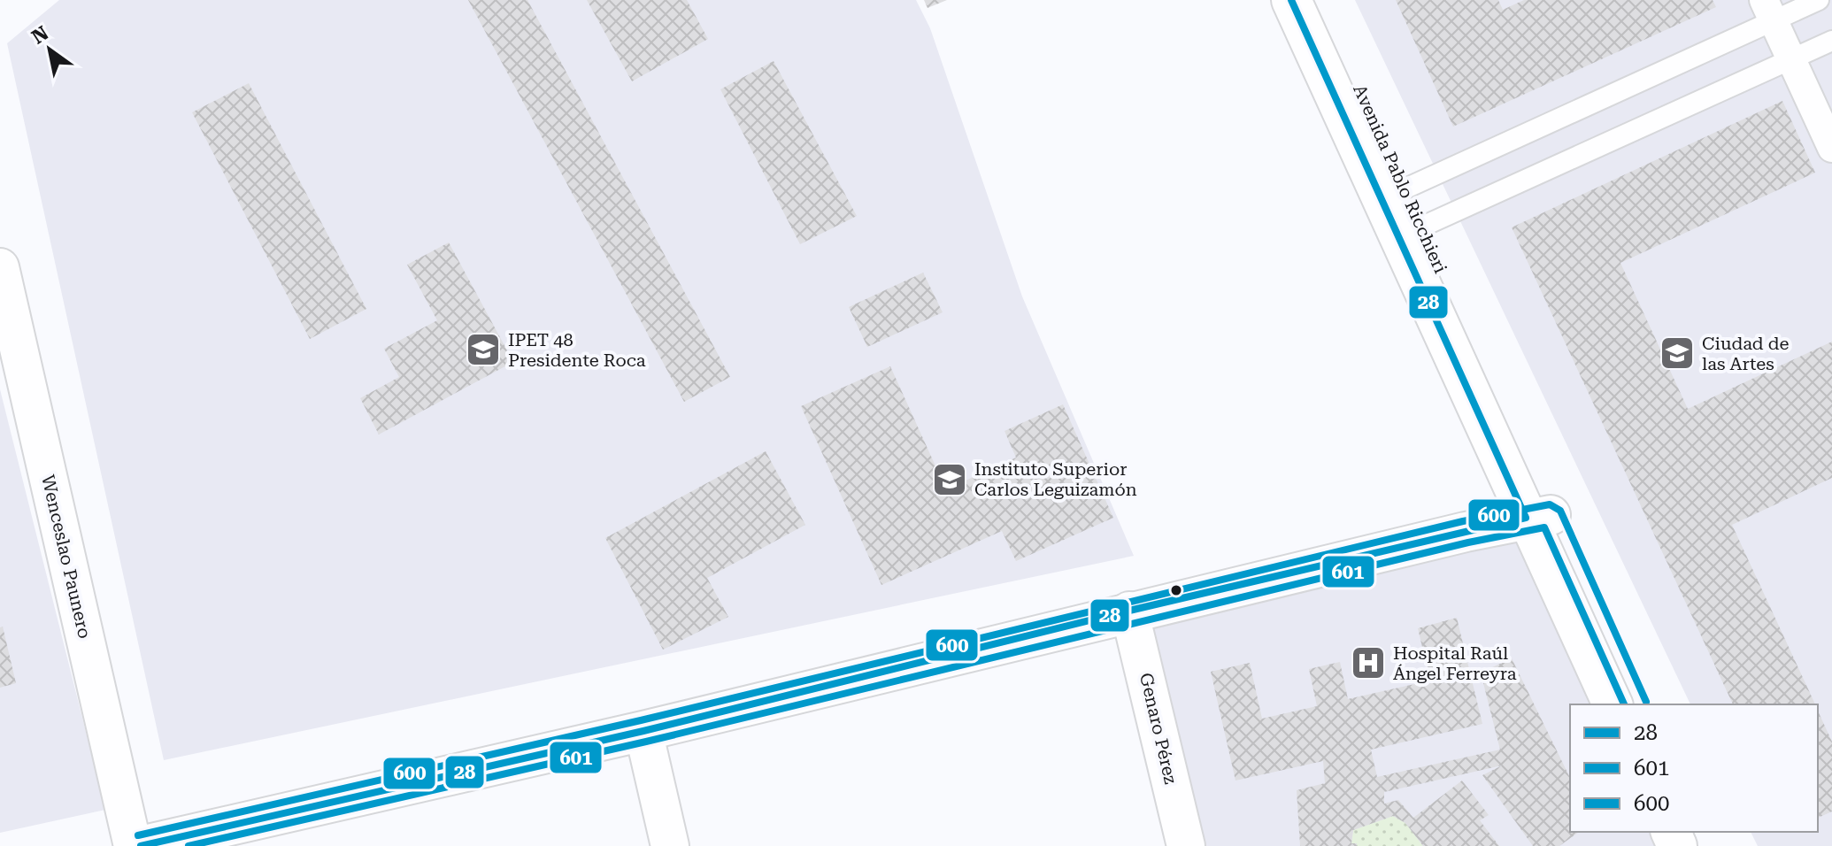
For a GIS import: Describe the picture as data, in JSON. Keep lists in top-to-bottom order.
{
  "streets": {
    "main road": ["Avenida Pablo Ricchieri"],
    "street": ["Wenceslao Paunero", "Genaro Pérez"]
  },
  "places": {
    "school or university": ["IPET 48 Presidente Roca", "Ciudad de las Artes", "Instituto Superior Carlos Leguizamón"],
    "hospital": ["Hospital Raúl Ángel Ferreyra"]
  },
  "lines": ["transit line 28", "transit line 600", "transit line 601"],
  "legend": ["28", "601", "600"],
  "north": "top left"
}
